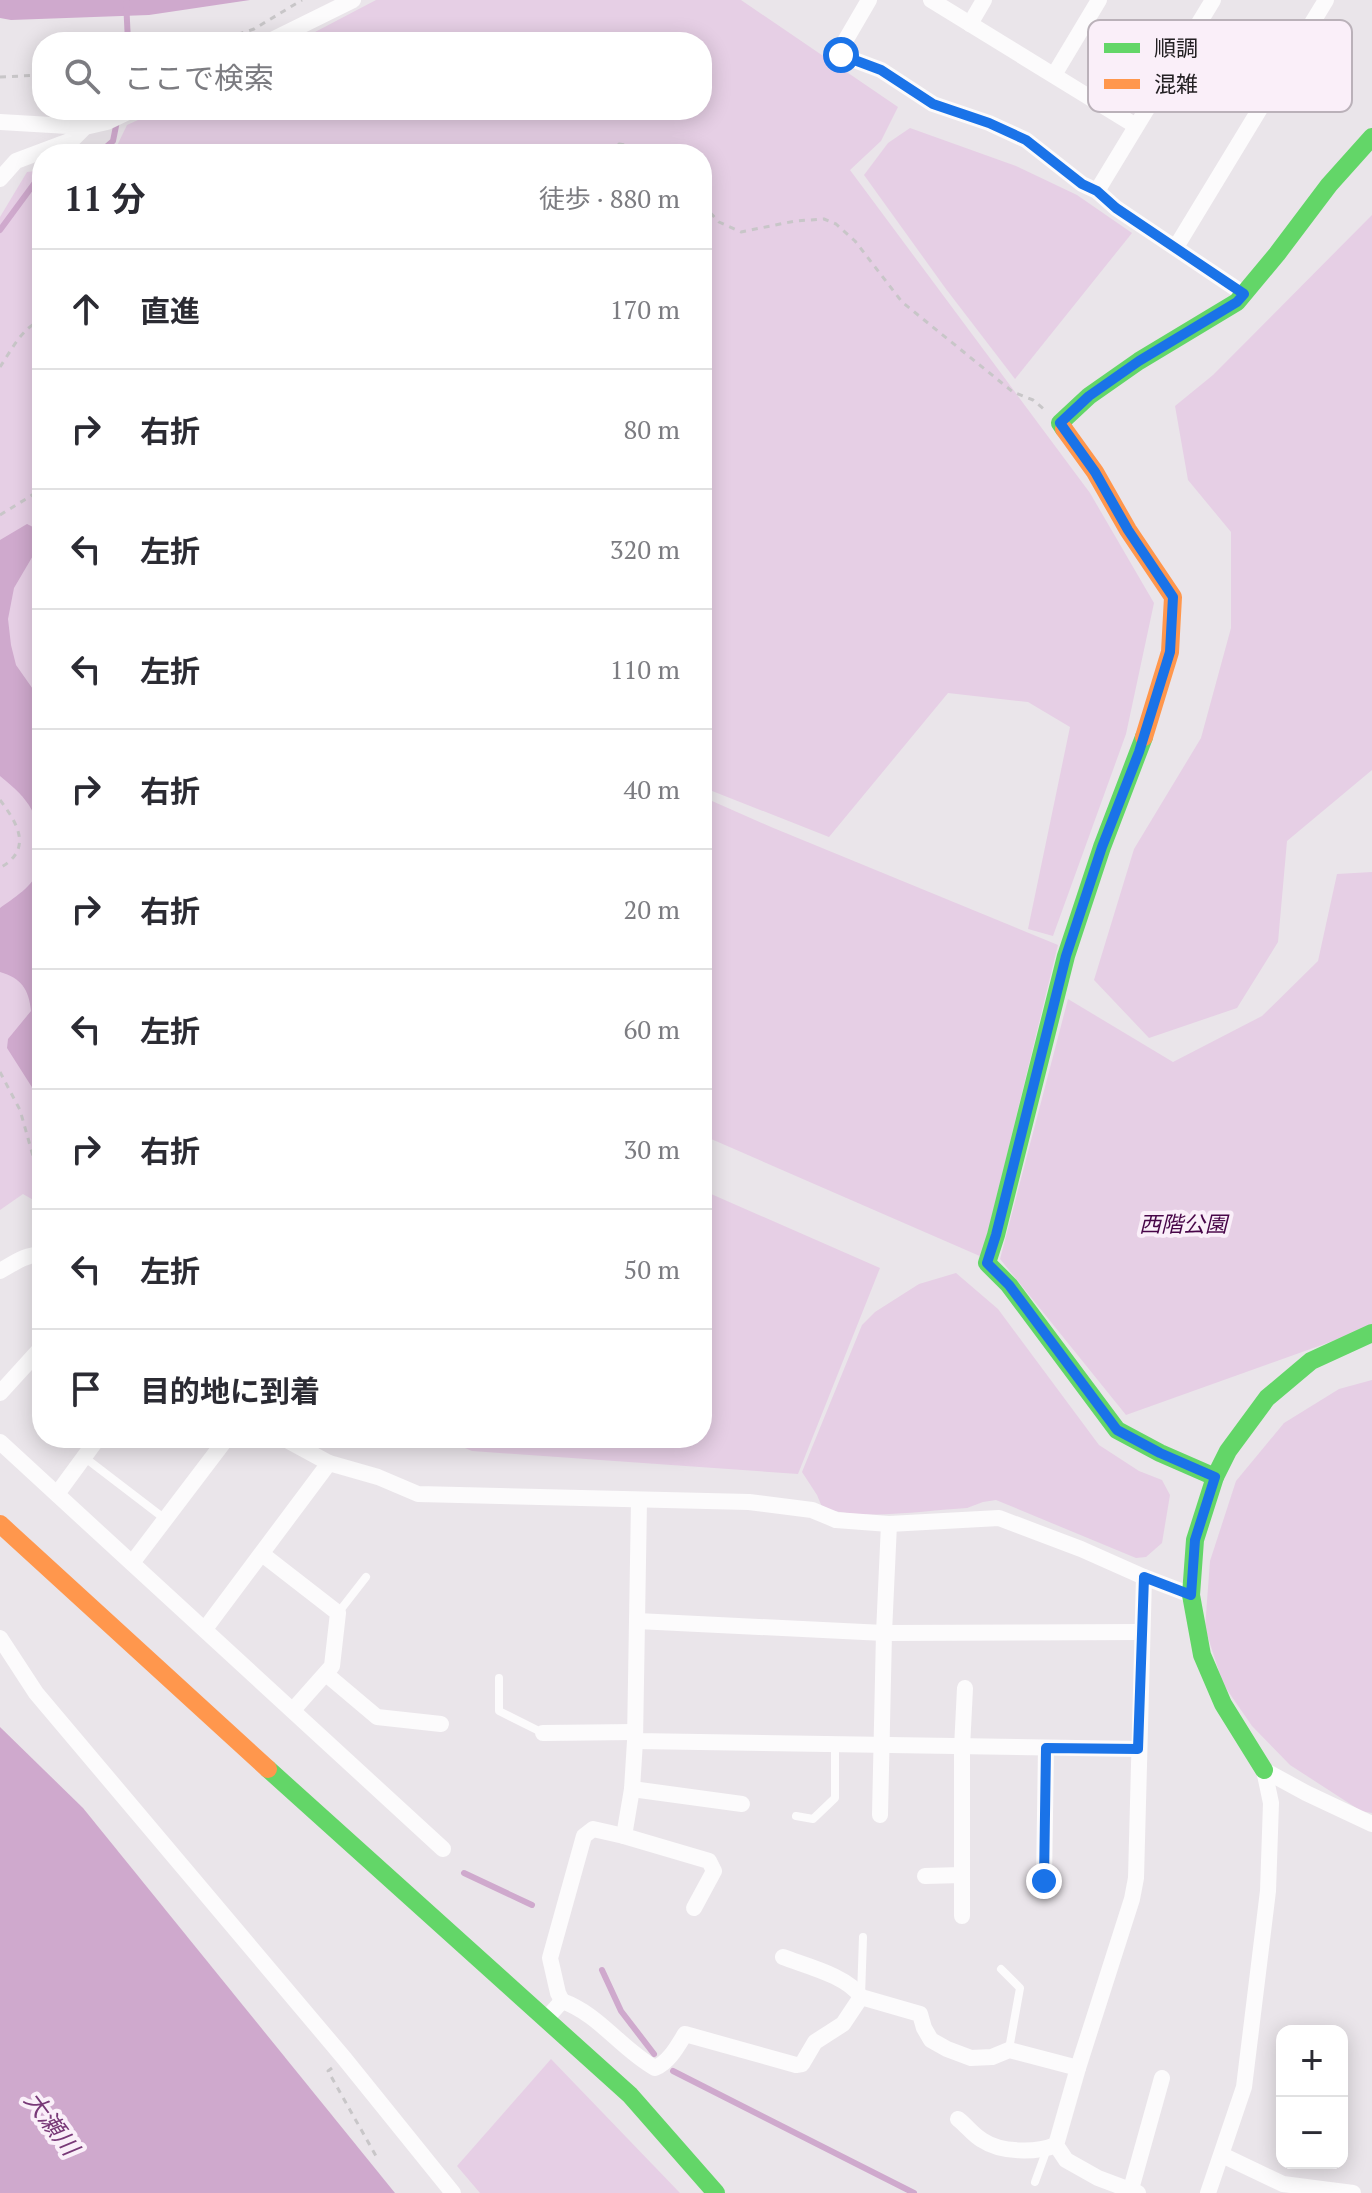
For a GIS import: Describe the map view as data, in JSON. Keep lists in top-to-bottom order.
{
  "water": ["大瀬川"],
  "parks": ["西階公園"],
  "legend": ["順調", "混雑"],
  "page": {
    "search": "ここで検索",
    "heading": ["11 分", "徒歩 · 880 m"],
    "list": [
      ["直進", "170 m"],
      ["右折", "80 m"],
      ["左折", "320 m"],
      ["左折", "110 m"],
      ["右折", "40 m"],
      ["右折", "20 m"],
      ["左折", "60 m"],
      ["右折", "30 m"],
      ["左折", "50 m"],
      "目的地に到着"
    ],
    "map_buttons": ["+", "−"]
  }
}
